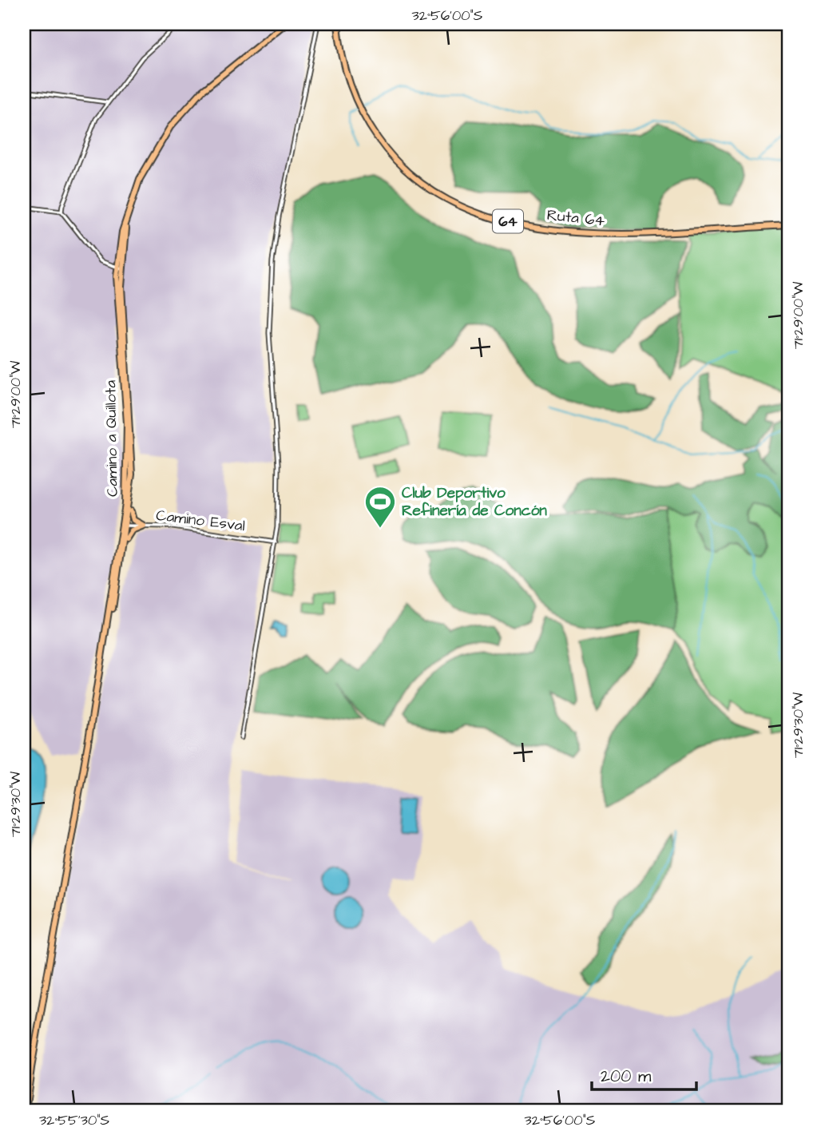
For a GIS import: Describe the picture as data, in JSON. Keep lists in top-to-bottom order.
{
  "streets": {
    "main road": ["Ruta 64", "64", "Camino a Quillota"],
    "street": ["Camino Esval"]
  },
  "crossings": [
    ["Camino a Quillota", "Camino Esval"]
  ],
  "places": {
    "sports": ["Club Deportivo Refinería de Concón"]
  },
  "scale_bar": "200 m",
  "coordinates": [
    "32°56'00\"S",
    "71°29'00\"W",
    "71°29'30\"W",
    "32°55'30\"S"
  ]
}
